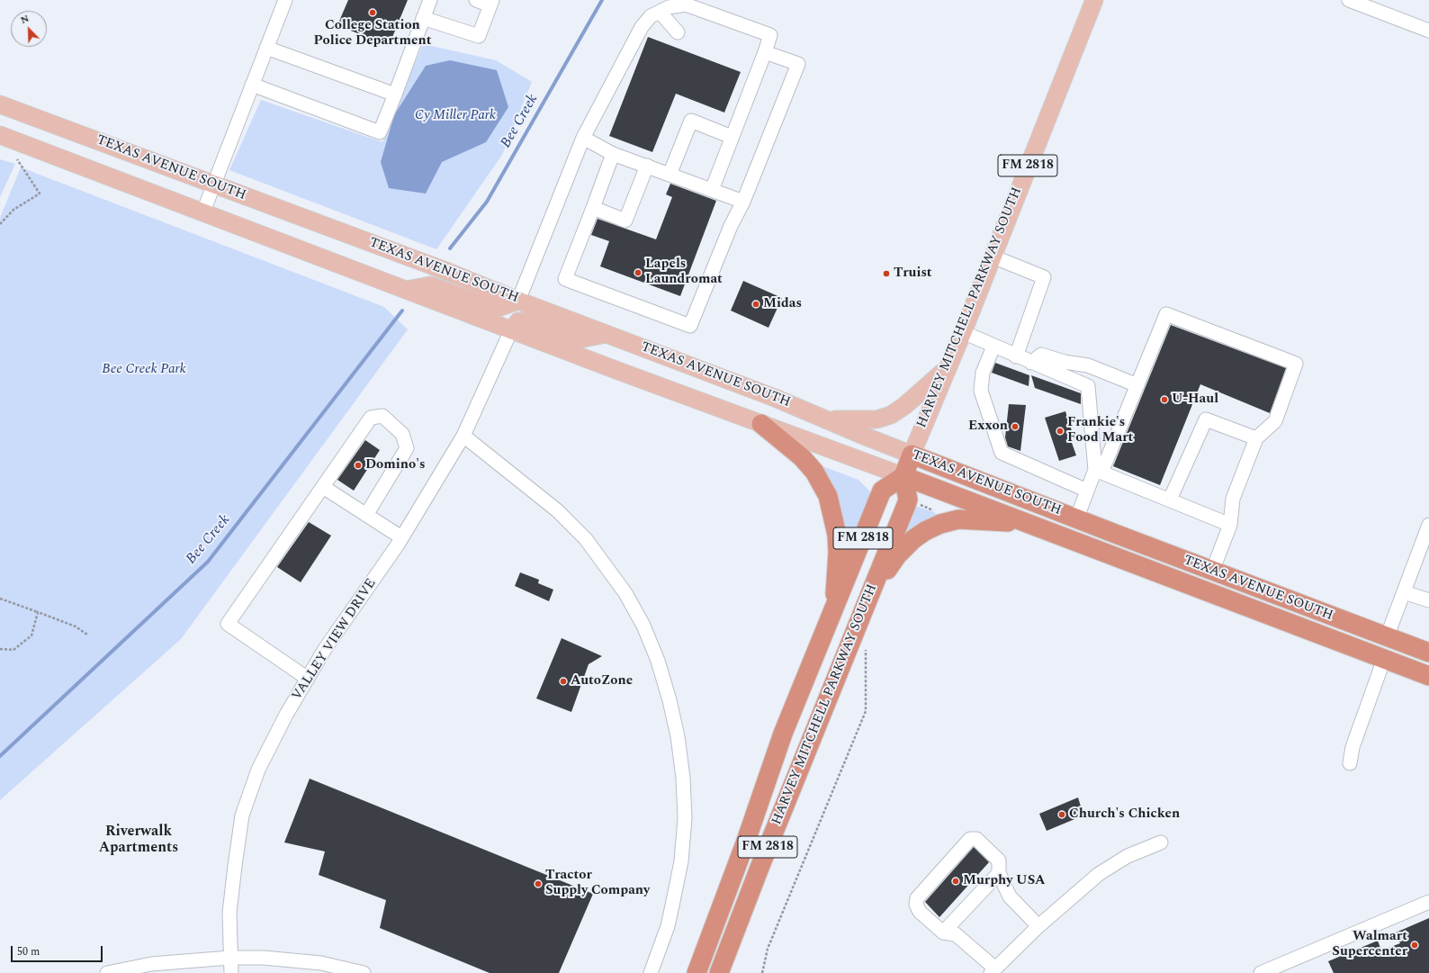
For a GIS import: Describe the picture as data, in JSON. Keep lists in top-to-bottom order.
{
  "streets": {
    "highway": ["FM 2818", "TEXAS AVENUE SOUTH", "HARVEY MITCHELL PARKWAY SOUTH"],
    "street": ["VALLEY VIEW DRIVE"]
  },
  "crossings": [
    ["TEXAS AVENUE SOUTH", "HARVEY MITCHELL PARKWAY SOUTH"],
    ["TEXAS AVENUE SOUTH", "VALLEY VIEW DRIVE"]
  ],
  "districts": ["Riverwalk Apartments"],
  "water": ["Bee Creek"],
  "parks": ["Cy Miller Park", "Bee Creek Park"],
  "places": [
    "College Station Police Department",
    "Lapels Laundromat",
    "Truist",
    "Midas",
    "U-Haul",
    "Exxon",
    "Frankie's Food Mart",
    "Domino's",
    "AutoZone",
    "Church's Chicken",
    "Murphy USA",
    "Tractor Supply Company",
    "Walmart Supercenter"
  ],
  "scale_bar": "50 m",
  "north": "top left"
}
